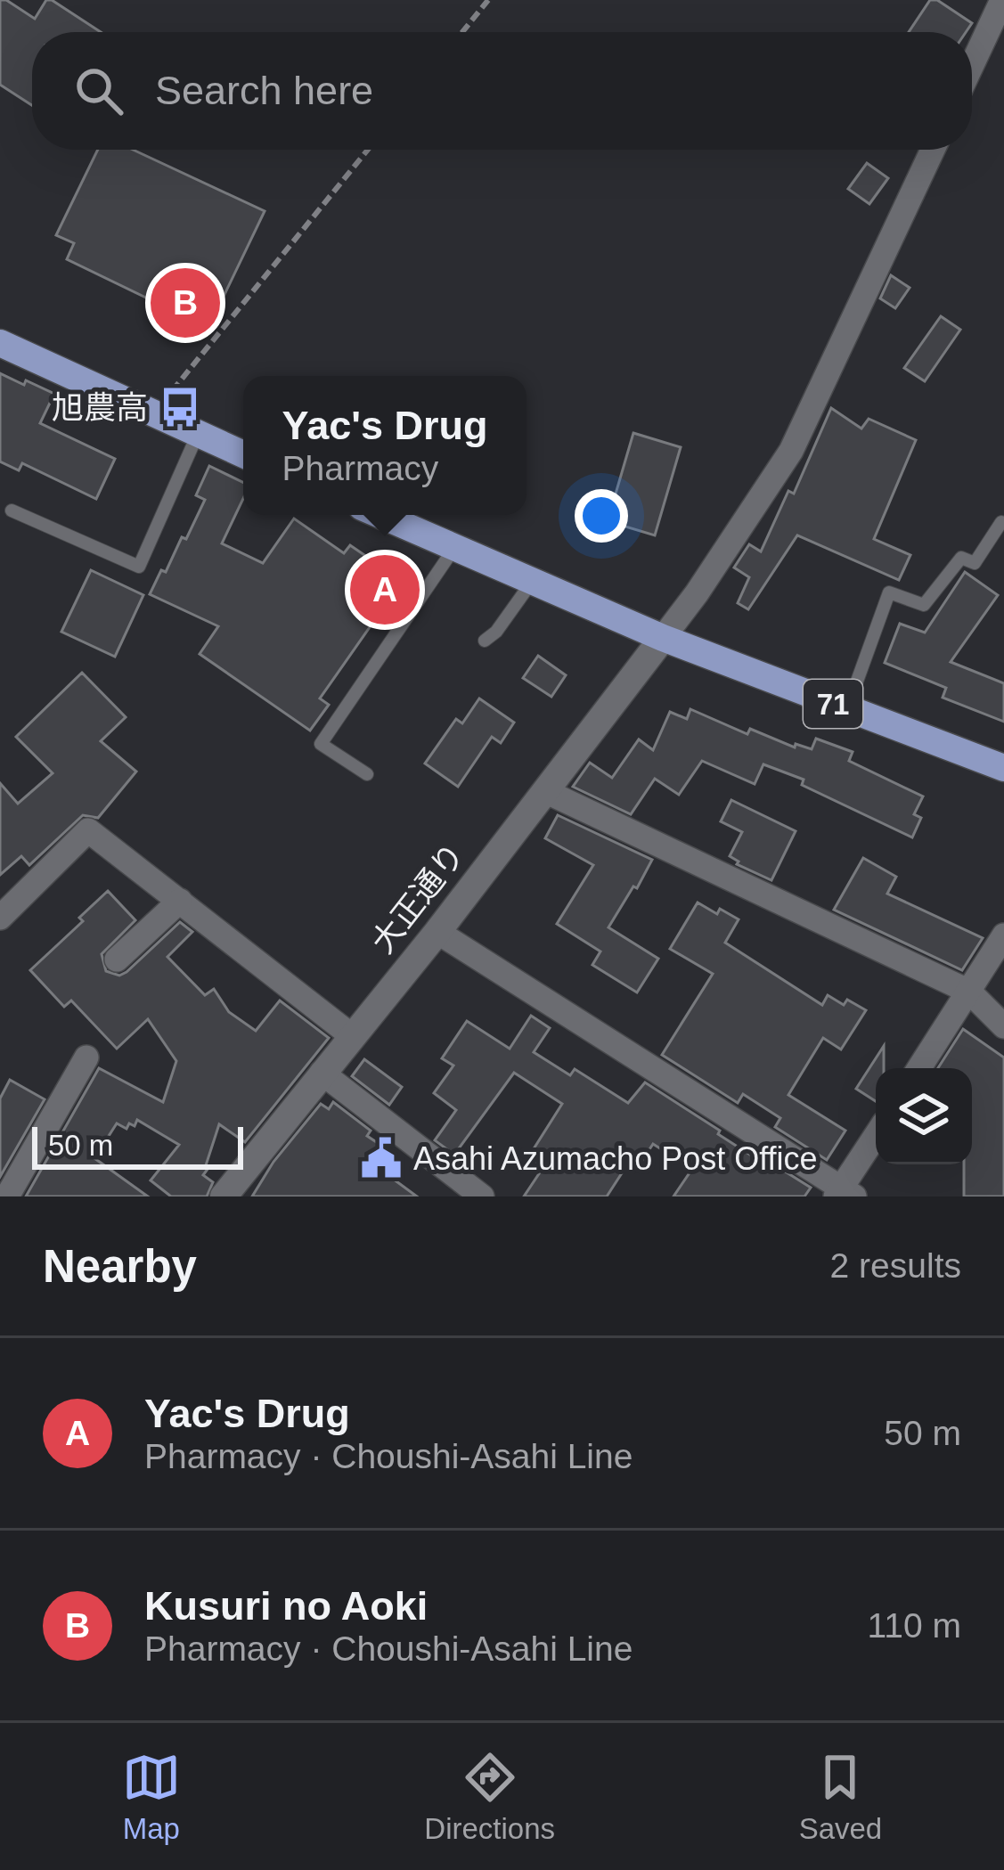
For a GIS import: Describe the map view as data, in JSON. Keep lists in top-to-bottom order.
{
  "streets": {
    "main road": ["71"],
    "street": ["大正通り"]
  },
  "crossings": [
    ["71", "大正通り"]
  ],
  "places": {
    "bus stop": ["旭農高"],
    "public building": ["Asahi Azumacho Post Office"]
  },
  "scale_bar": "50 m",
  "page": {
    "search": "Search here",
    "pins": ["B", "A"],
    "popup": ["Yac's Drug", "Pharmacy"],
    "scale": "50 m",
    "heading": ["Nearby", "2 results"],
    "list": [
      {
        "mark": "A",
        "name": "Yac's Drug",
        "note": "Pharmacy · Choushi-Asahi Line",
        "value": "50 m"
      },
      {
        "mark": "B",
        "name": "Kusuri no Aoki",
        "note": "Pharmacy · Choushi-Asahi Line",
        "value": "110 m"
      }
    ],
    "nav": ["Map", "Directions", "Saved"]
  }
}
